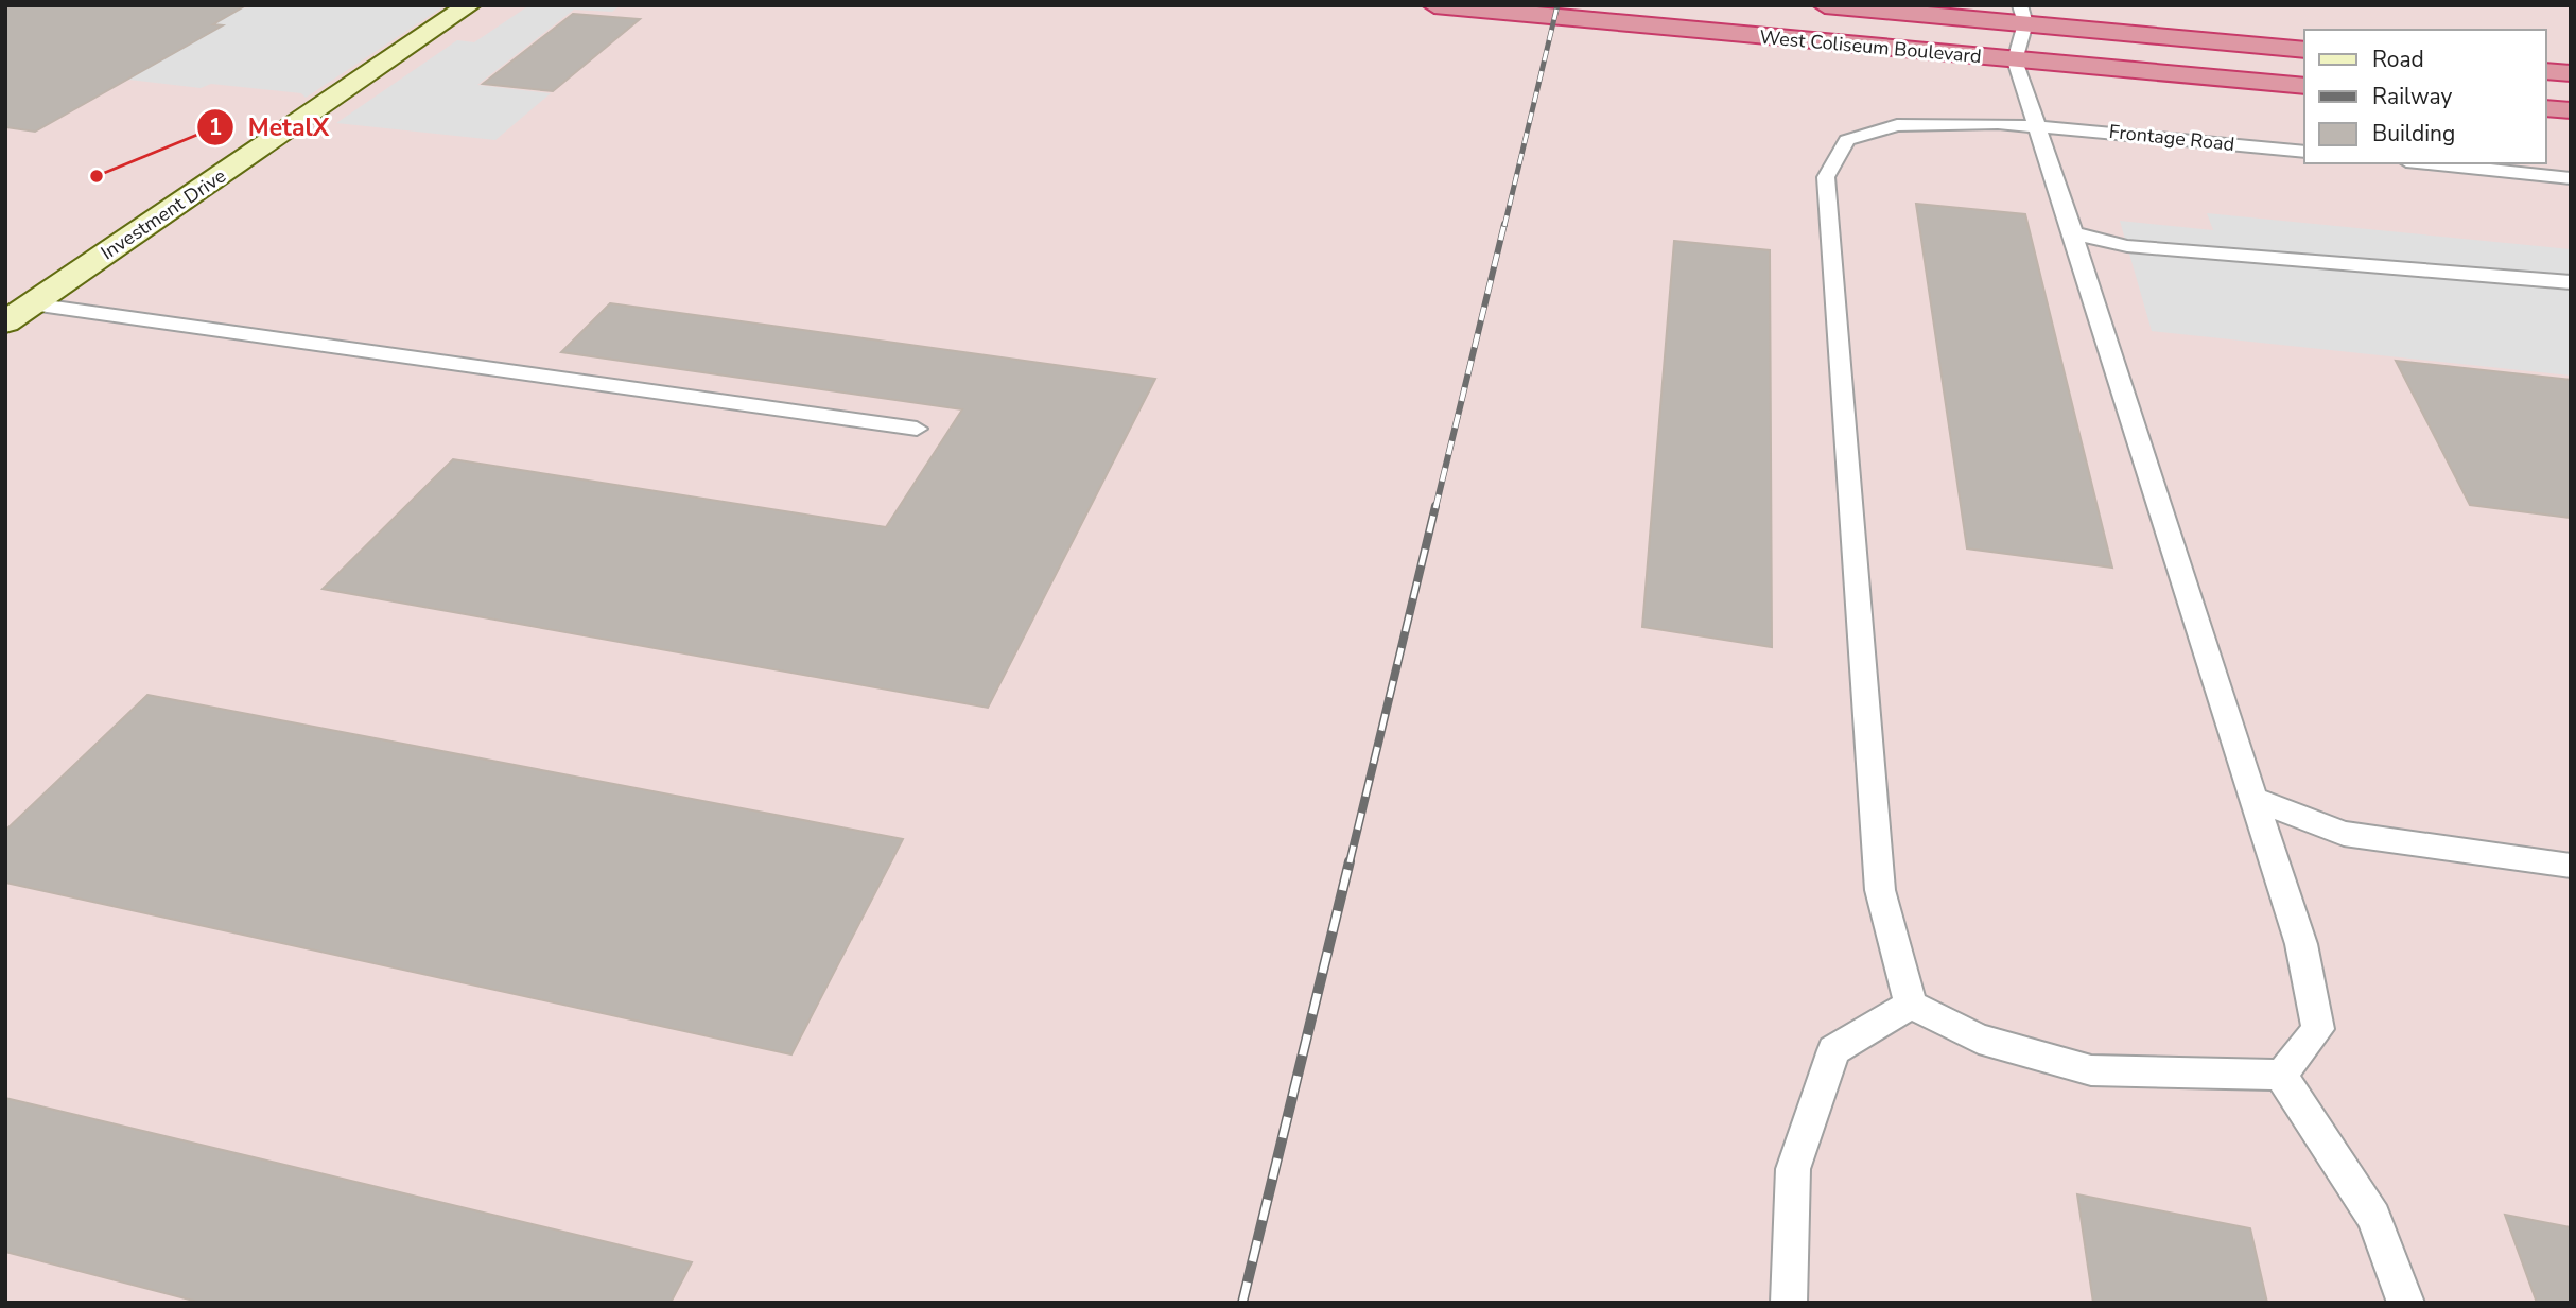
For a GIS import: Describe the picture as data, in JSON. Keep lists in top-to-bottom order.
{
  "streets": {
    "highway": ["West Coliseum Boulevard"],
    "street": ["Investment Drive"],
    "lane": ["Frontage Road"]
  },
  "places": ["MetalX"],
  "legend": ["Road", "Railway", "Building"]
}
